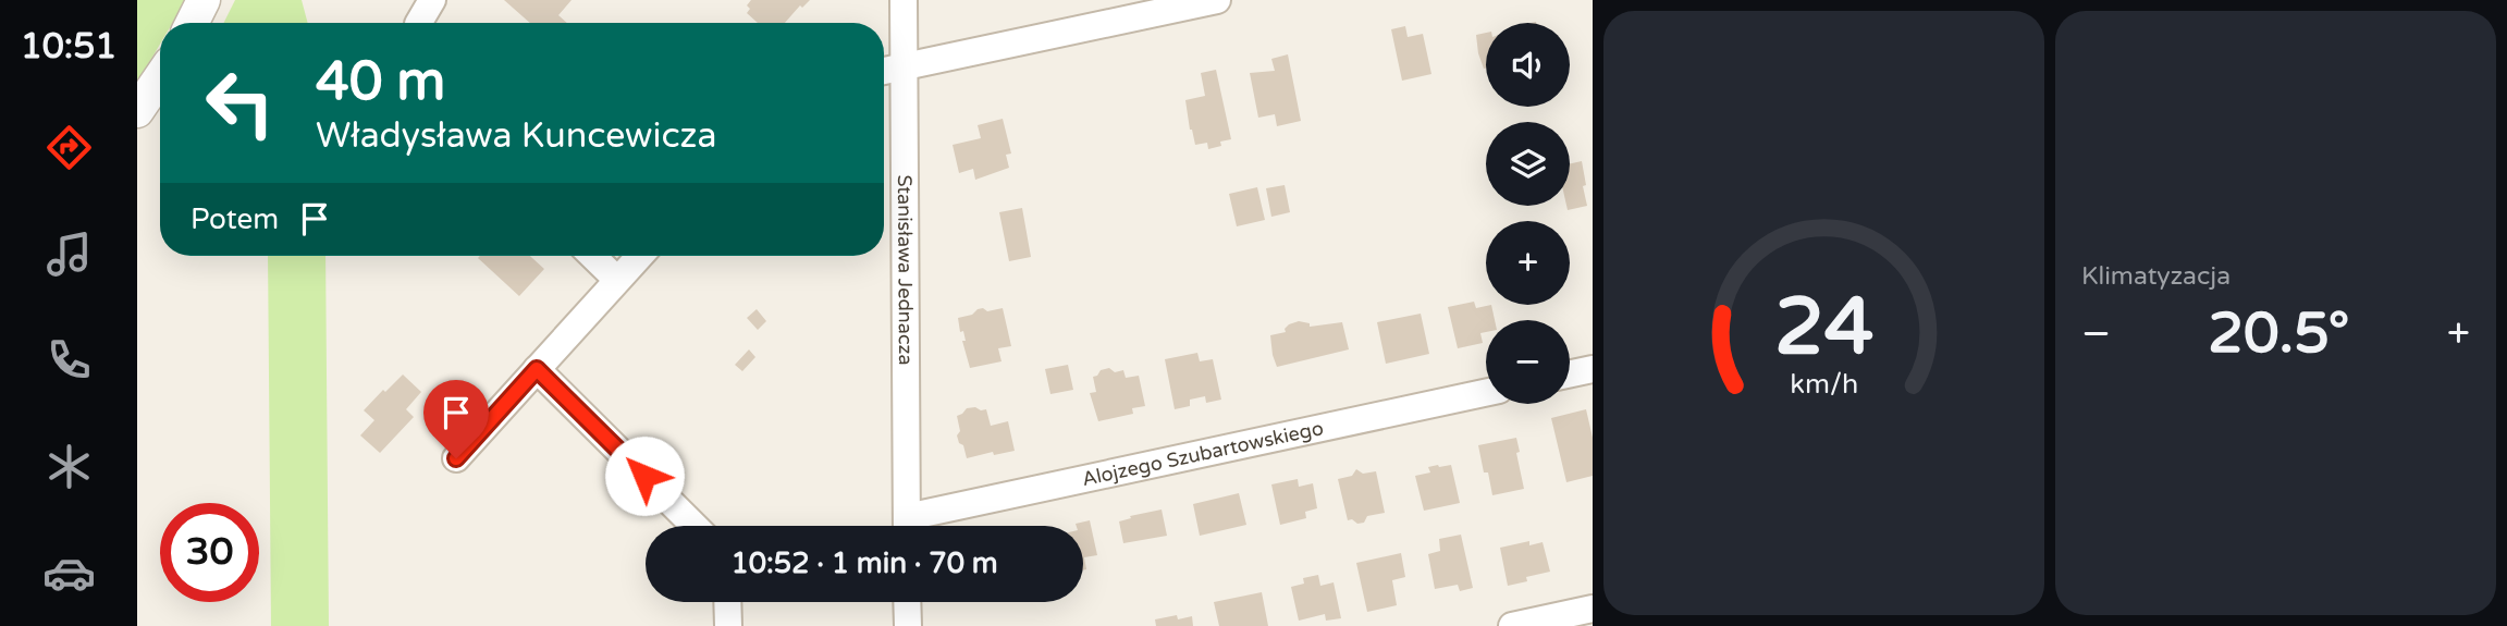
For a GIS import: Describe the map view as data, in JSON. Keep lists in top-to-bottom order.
{
  "streets": {
    "street": ["Stanisława Jednacza", "Alojzego Szubartowskiego"]
  },
  "page": {
    "tabs": "10:51",
    "tile": "Klimatyzacja",
    "map_buttons": ["+", "−"],
    "turn": ["40 m", "Władysława Kuncewicza"],
    "then": "Potem",
    "heat": ["−", "20.5°", "+"],
    "limit": "30",
    "trip": "10:52 · 1 min · 70 m",
    "gauge": ["24", "km/h"]
  }
}
